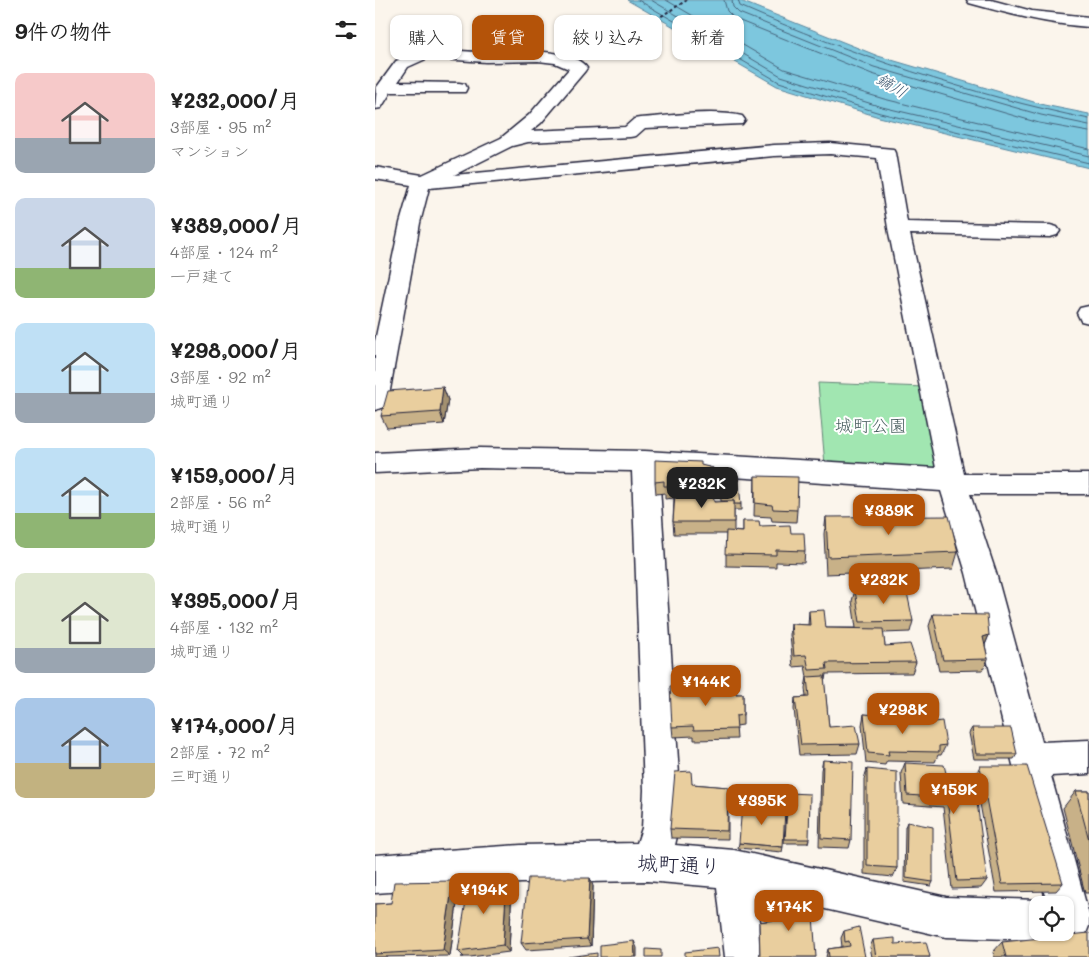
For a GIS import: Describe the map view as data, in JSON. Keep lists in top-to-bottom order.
{
  "streets": {
    "street": ["城町通り"]
  },
  "water": ["鏑川"],
  "parks": ["城町公園"],
  "page": {
    "heading": "9件の物件",
    "chip": [
      "購入",
      "賃貸",
      "絞り込み",
      "新着"
    ],
    "list": [
      {
        "name": "¥232,000/月",
        "note": "3部屋 · 95 m² · マンション"
      },
      {
        "name": "¥389,000/月",
        "note": "4部屋 · 124 m² · 一戸建て"
      },
      {
        "name": "¥298,000/月",
        "note": "3部屋 · 92 m² · 城町通り"
      },
      {
        "name": "¥159,000/月",
        "note": "2部屋 · 56 m² · 城町通り"
      },
      {
        "name": "¥395,000/月",
        "note": "4部屋 · 132 m² · 城町通り"
      },
      {
        "name": "¥174,000/月",
        "note": "2部屋 · 72 m² · 三町通り"
      }
    ],
    "price": [
      "¥232K",
      "¥389K",
      "¥232K",
      "¥144K",
      "¥298K",
      "¥159K",
      "¥395K",
      "¥194K",
      "¥174K"
    ]
  }
}
